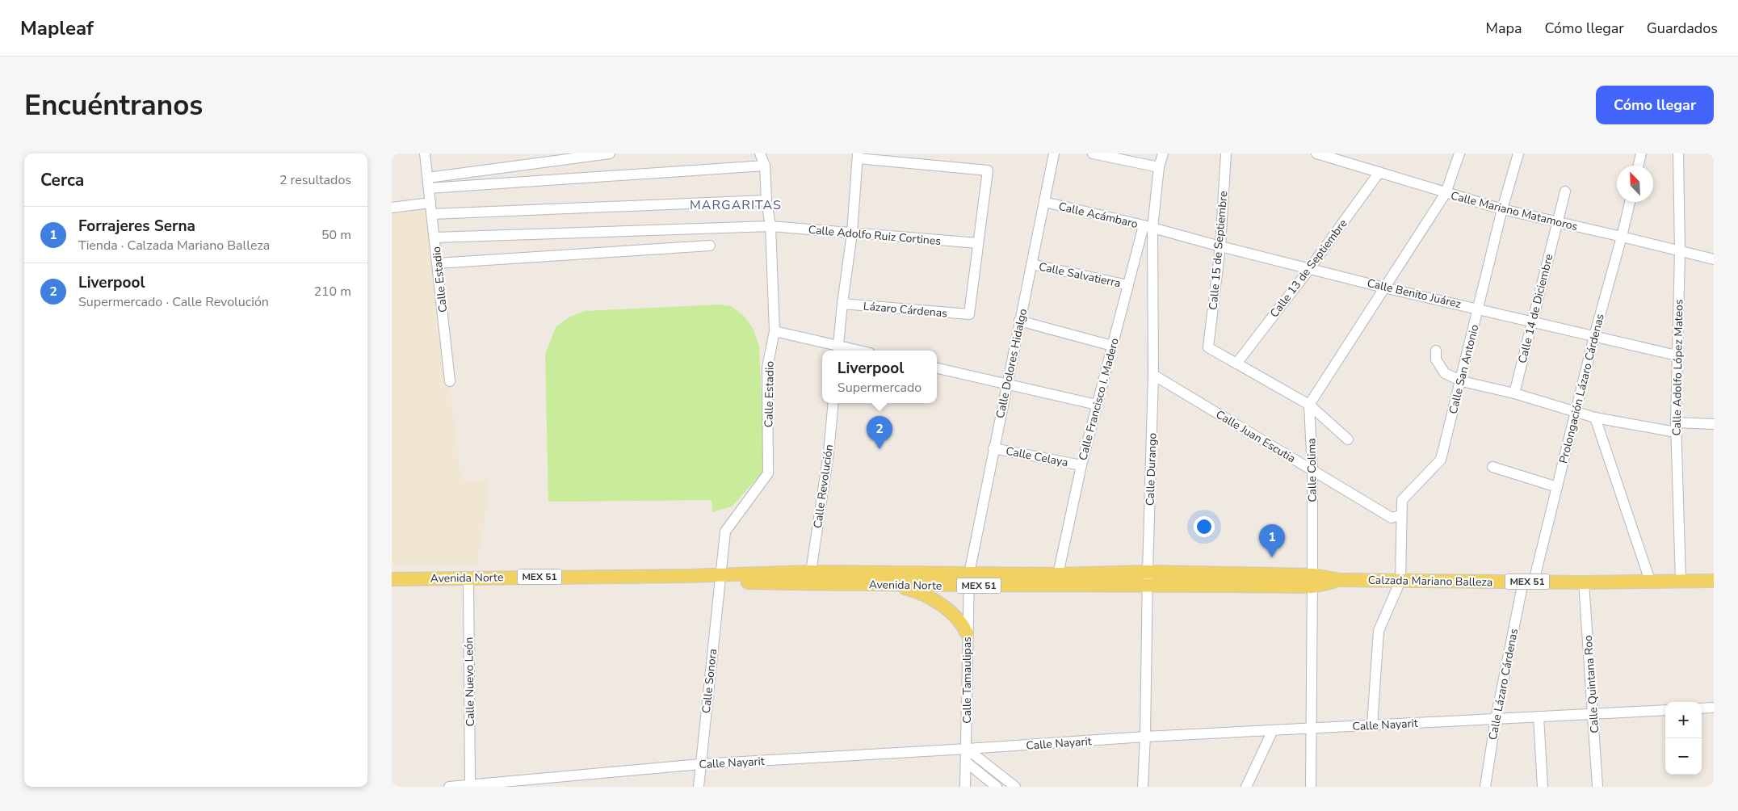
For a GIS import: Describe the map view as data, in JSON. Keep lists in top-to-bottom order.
{
  "streets": {
    "main road": ["MEX 51", "Avenida Norte", "Calzada Mariano Balleza"],
    "street": [
      "Calle Mariano Matamoros",
      "Calle Acámbaro",
      "Calle Adolfo Ruiz Cortines",
      "Calle 15 de Septiembre",
      "Calle 13 de Septiembre",
      "Calle Salvatierra",
      "Calle Estadio",
      "Calle Benito Juárez",
      "Calle 14 de Diciembre",
      "Lázaro Cárdenas",
      "Calle Dolores Hidalgo",
      "Calle Adolfo López Mateos",
      "Calle San Antonio",
      "Prolongación Lázaro Cárdenas",
      "Calle Francisco I. Madero",
      "Calle Juan Escutia",
      "Calle Celaya",
      "Calle Durango",
      "Calle Colima",
      "Calle Revolución",
      "Calle Tamaulipas",
      "Calle Sonora",
      "Calle Nuevo León",
      "Calle Lázaro Cárdenas",
      "Calle Quintana Roo",
      "Calle Nayarit"
    ]
  },
  "crossings": [
    ["Calle Mariano Matamoros", "Calle 13 de Septiembre"],
    ["Calle Mariano Matamoros", "Calle 14 de Diciembre"],
    ["Calle Mariano Matamoros", "Calle Adolfo López Mateos"],
    ["Calle Mariano Matamoros", "Calle San Antonio"],
    ["Calle Mariano Matamoros", "Prolongación Lázaro Cárdenas"],
    ["Calle Acámbaro", "Calle Benito Juárez"],
    ["Calle Acámbaro", "Calle Dolores Hidalgo"],
    ["Calle Acámbaro", "Calle Francisco I. Madero"],
    ["Calle Acámbaro", "Calle Durango"],
    ["Calle Adolfo Ruiz Cortines", "Calle Estadio"],
    ["Calle Adolfo Ruiz Cortines", "Lázaro Cárdenas"],
    ["Calle 15 de Septiembre", "Calle 13 de Septiembre"],
    ["Calle 15 de Septiembre", "Calle Benito Juárez"],
    ["Calle 13 de Septiembre", "Calle Benito Juárez"],
    ["Calle Salvatierra", "Calle Dolores Hidalgo"],
    ["Calle Salvatierra", "Calle Francisco I. Madero"],
    ["Calle Estadio", "Avenida Norte"],
    ["Calle Estadio", "Calle Sonora"],
    ["Calle Benito Juárez", "Calle 14 de Diciembre"],
    ["Calle Benito Juárez", "Calle Adolfo López Mateos"],
    ["Calle Benito Juárez", "Calle San Antonio"],
    ["Calle Benito Juárez", "Prolongación Lázaro Cárdenas"],
    ["Calle Benito Juárez", "Calle Francisco I. Madero"],
    ["Calle Benito Juárez", "Calle Durango"],
    ["Calle Dolores Hidalgo", "Calle Celaya"],
    ["Calle Dolores Hidalgo", "Avenida Norte"],
    ["Calle Dolores Hidalgo", "Calle Tamaulipas"],
    ["Calle Adolfo López Mateos", "Calzada Mariano Balleza"],
    ["Calle San Antonio", "Calle Juan Escutia"],
    ["Calle San Antonio", "Calzada Mariano Balleza"],
    ["Prolongación Lázaro Cárdenas", "Calzada Mariano Balleza"],
    ["Prolongación Lázaro Cárdenas", "Calle Lázaro Cárdenas"],
    ["Calle Francisco I. Madero", "Calle Celaya"],
    ["Calle Francisco I. Madero", "Calle Durango"],
    ["Calle Francisco I. Madero", "Avenida Norte"],
    ["Calle Juan Escutia", "Calle Durango"],
    ["Calle Juan Escutia", "Calle Colima"],
    ["Calle Durango", "Avenida Norte"],
    ["Calle Durango", "Calzada Mariano Balleza"],
    ["Calle Durango", "Calle Nayarit"],
    ["Calle Colima", "Calzada Mariano Balleza"],
    ["Calle Colima", "Calle Nayarit"],
    ["Calle Revolución", "Avenida Norte"],
    ["Avenida Norte", "Calzada Mariano Balleza"],
    ["Avenida Norte", "Calle Tamaulipas"],
    ["Avenida Norte", "Calle Sonora"],
    ["Avenida Norte", "Calle Nuevo León"],
    ["Calzada Mariano Balleza", "Calle Lázaro Cárdenas"],
    ["Calzada Mariano Balleza", "Calle Quintana Roo"],
    ["Calle Tamaulipas", "Calle Nayarit"],
    ["Calle Sonora", "Calle Nayarit"],
    ["Calle Nuevo León", "Calle Nayarit"],
    ["Calle Lázaro Cárdenas", "Calle Nayarit"],
    ["Calle Quintana Roo", "Calle Nayarit"]
  ],
  "districts": ["MARGARITAS"],
  "north": "top left",
  "page": {
    "header": "Mapleaf",
    "nav": ["Mapa", "Cómo llegar", "Guardados"],
    "buttons": "Cómo llegar",
    "title": "Encuéntranos",
    "heading": ["Cerca", "2 resultados"],
    "list": [
      {
        "mark": "1",
        "name": "Forrajeres Serna",
        "note": "Tienda · Calzada Mariano Balleza",
        "value": "50 m"
      },
      {
        "mark": "2",
        "name": "Liverpool",
        "note": "Supermercado · Calle Revolución",
        "value": "210 m"
      }
    ],
    "popup": ["Liverpool", "Supermercado"],
    "pins": ["2", "1"],
    "map_buttons": ["+", "−"]
  }
}
